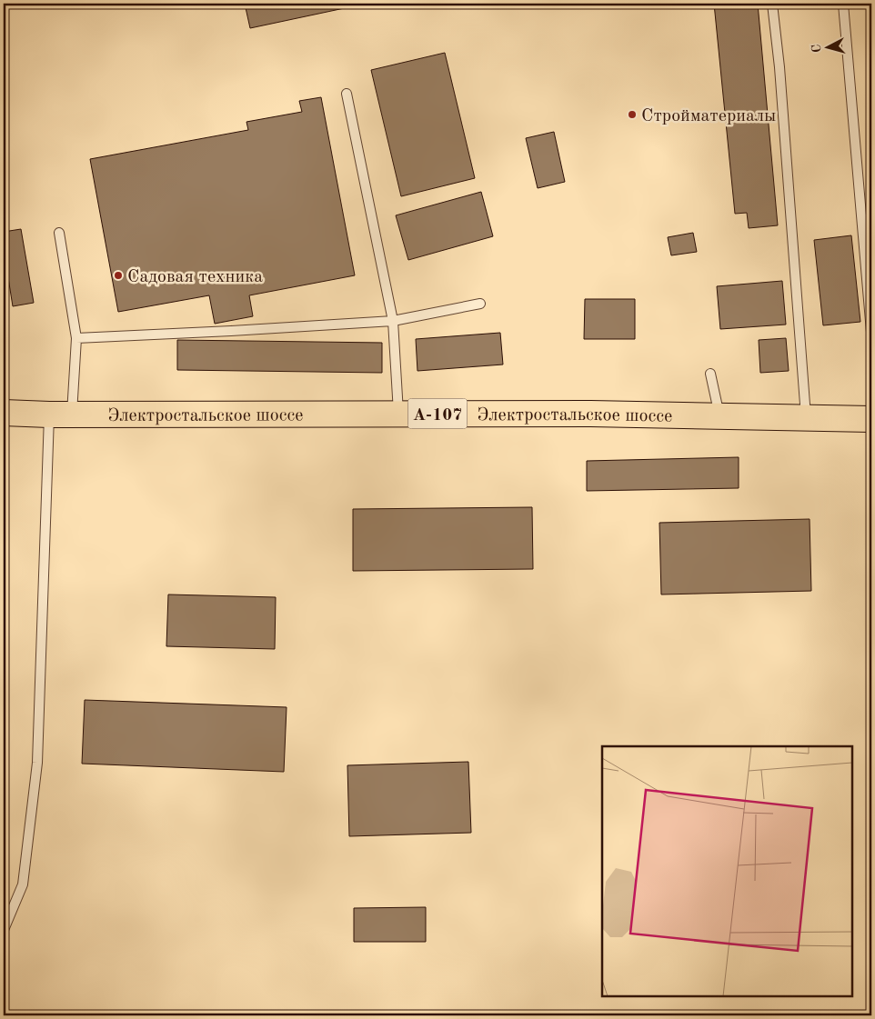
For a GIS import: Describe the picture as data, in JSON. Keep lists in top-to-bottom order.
{
  "streets": {
    "main road": ["Электростальское шоссе", "А-107"]
  },
  "places": ["Стройматериалы", "Садовая техника"],
  "north": "left"
}
